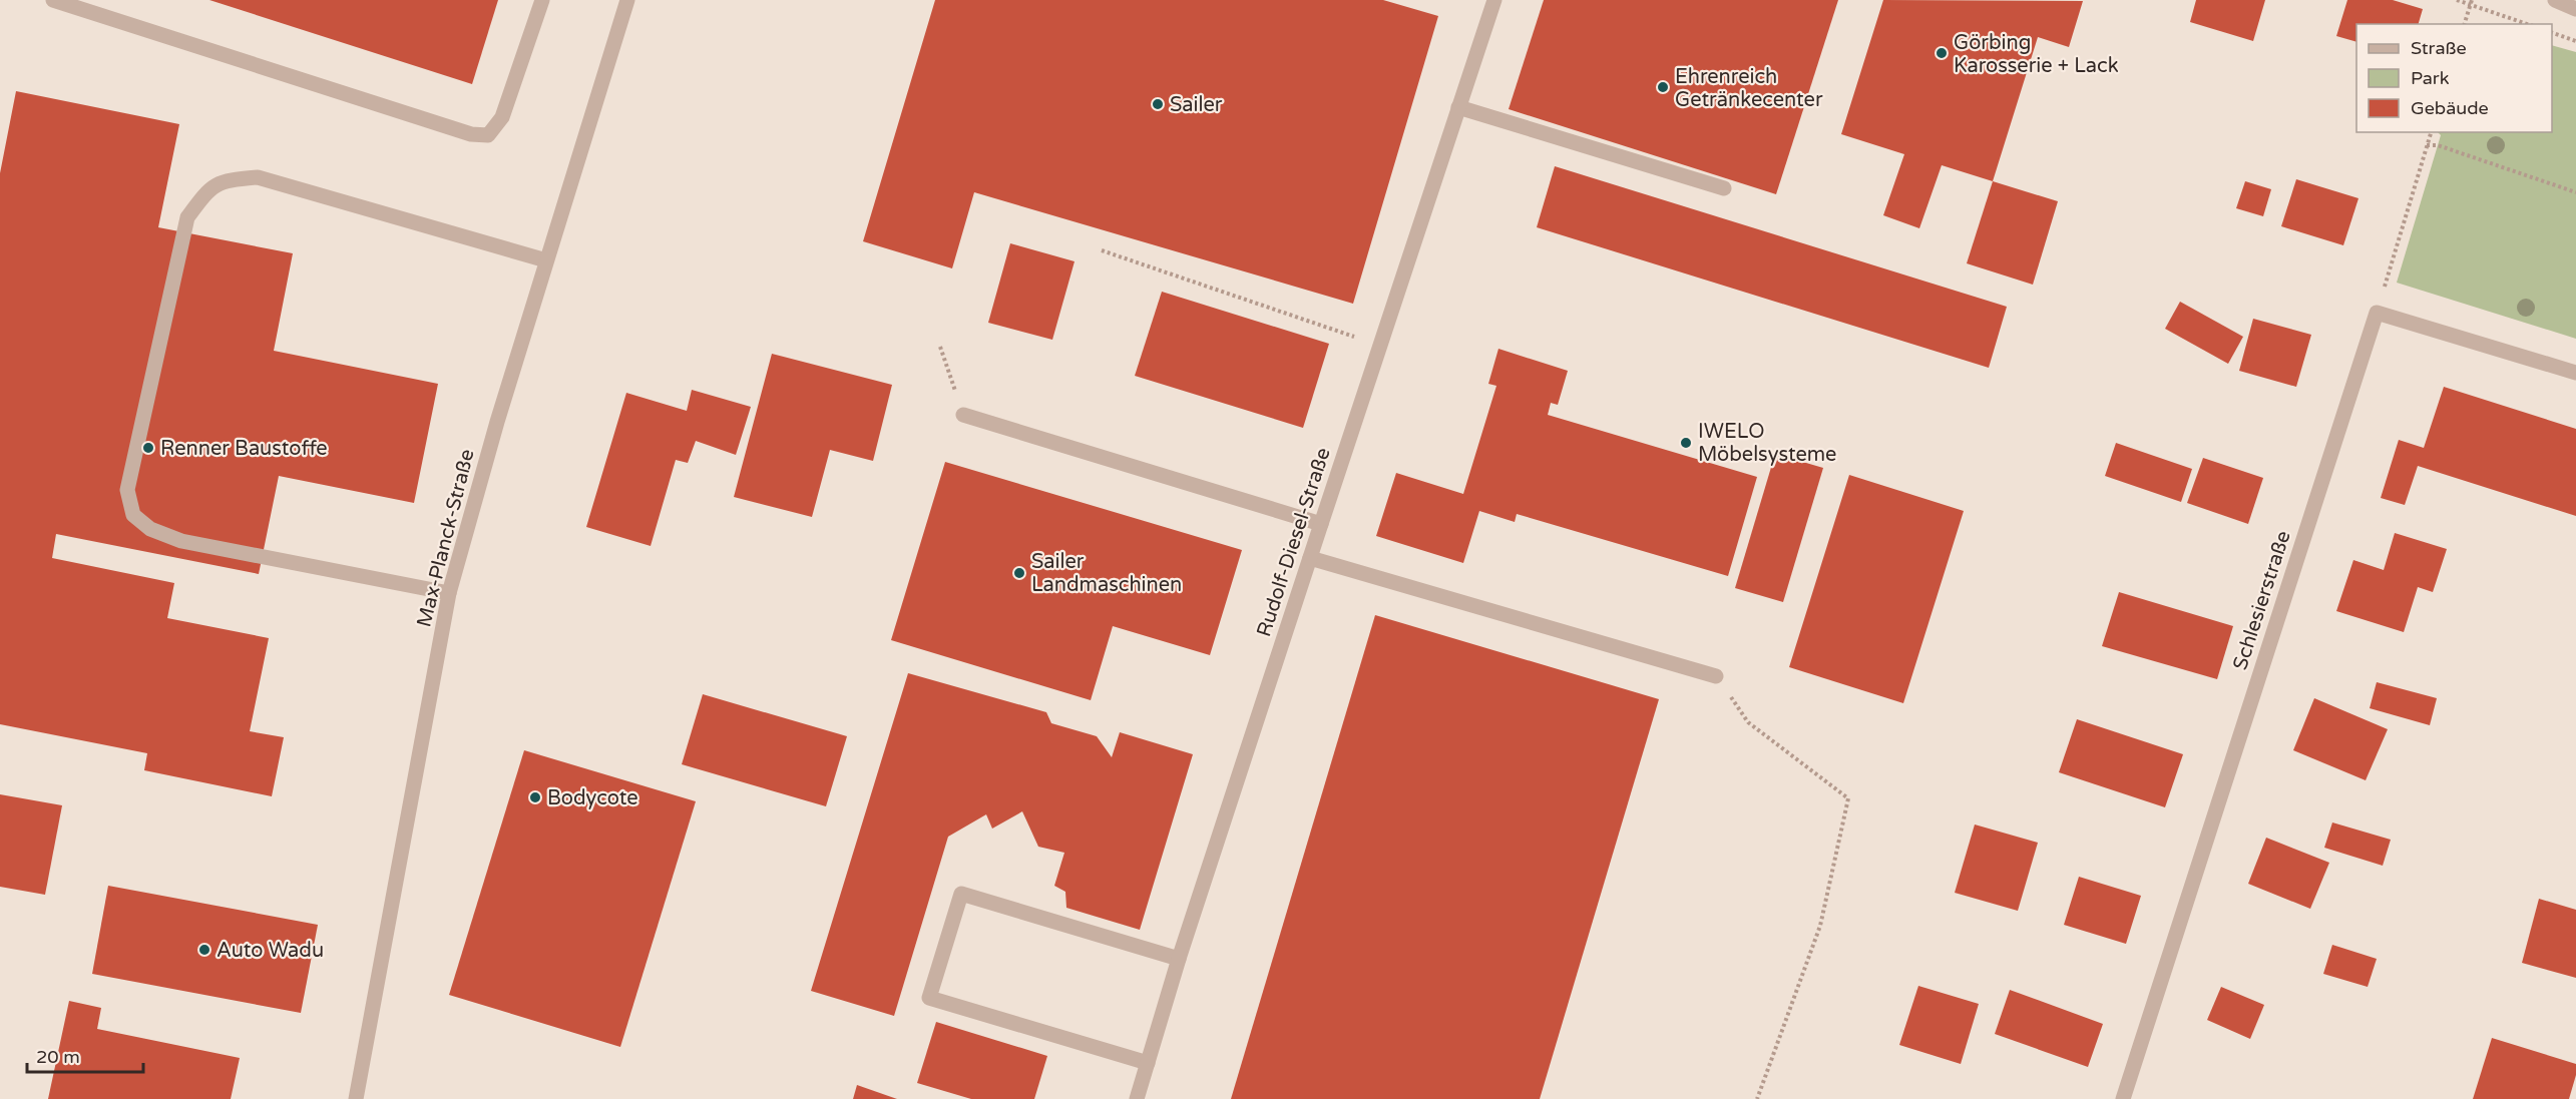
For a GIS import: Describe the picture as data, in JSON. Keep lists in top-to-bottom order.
{
  "streets": {
    "street": ["Max-Planck-Straße", "Rudolf-Diesel-Straße", "Schlesierstraße"]
  },
  "places": [
    "Görbing Karosserie + Lack",
    "Ehrenreich Getränkecenter",
    "Sailer",
    "IWELO Möbelsysteme",
    "Renner Baustoffe",
    "Sailer Landmaschinen",
    "Bodycote",
    "Auto Wadu"
  ],
  "legend": ["Straße", "Park", "Gebäude"],
  "scale_bar": "20 m"
}
